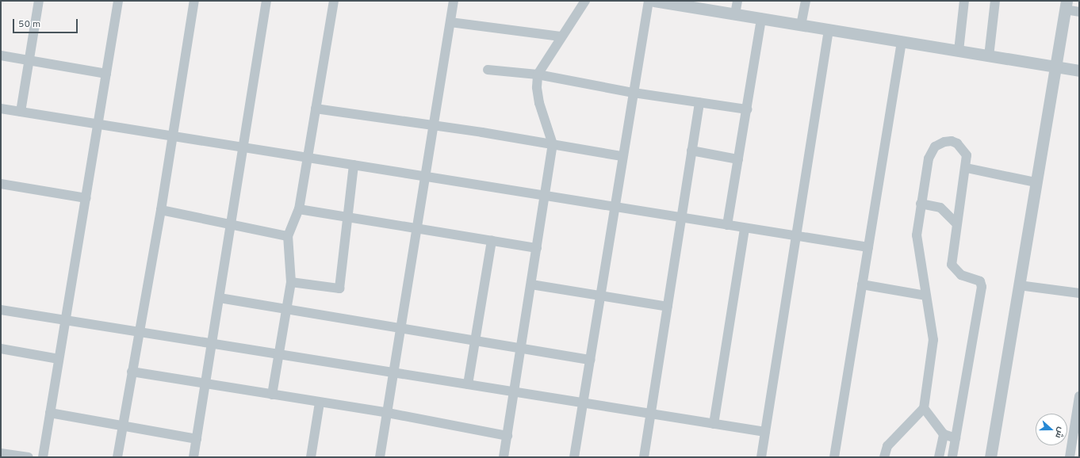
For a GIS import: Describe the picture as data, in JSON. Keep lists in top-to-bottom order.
{
  "scale_bar": "50 m",
  "north": "right"
}
